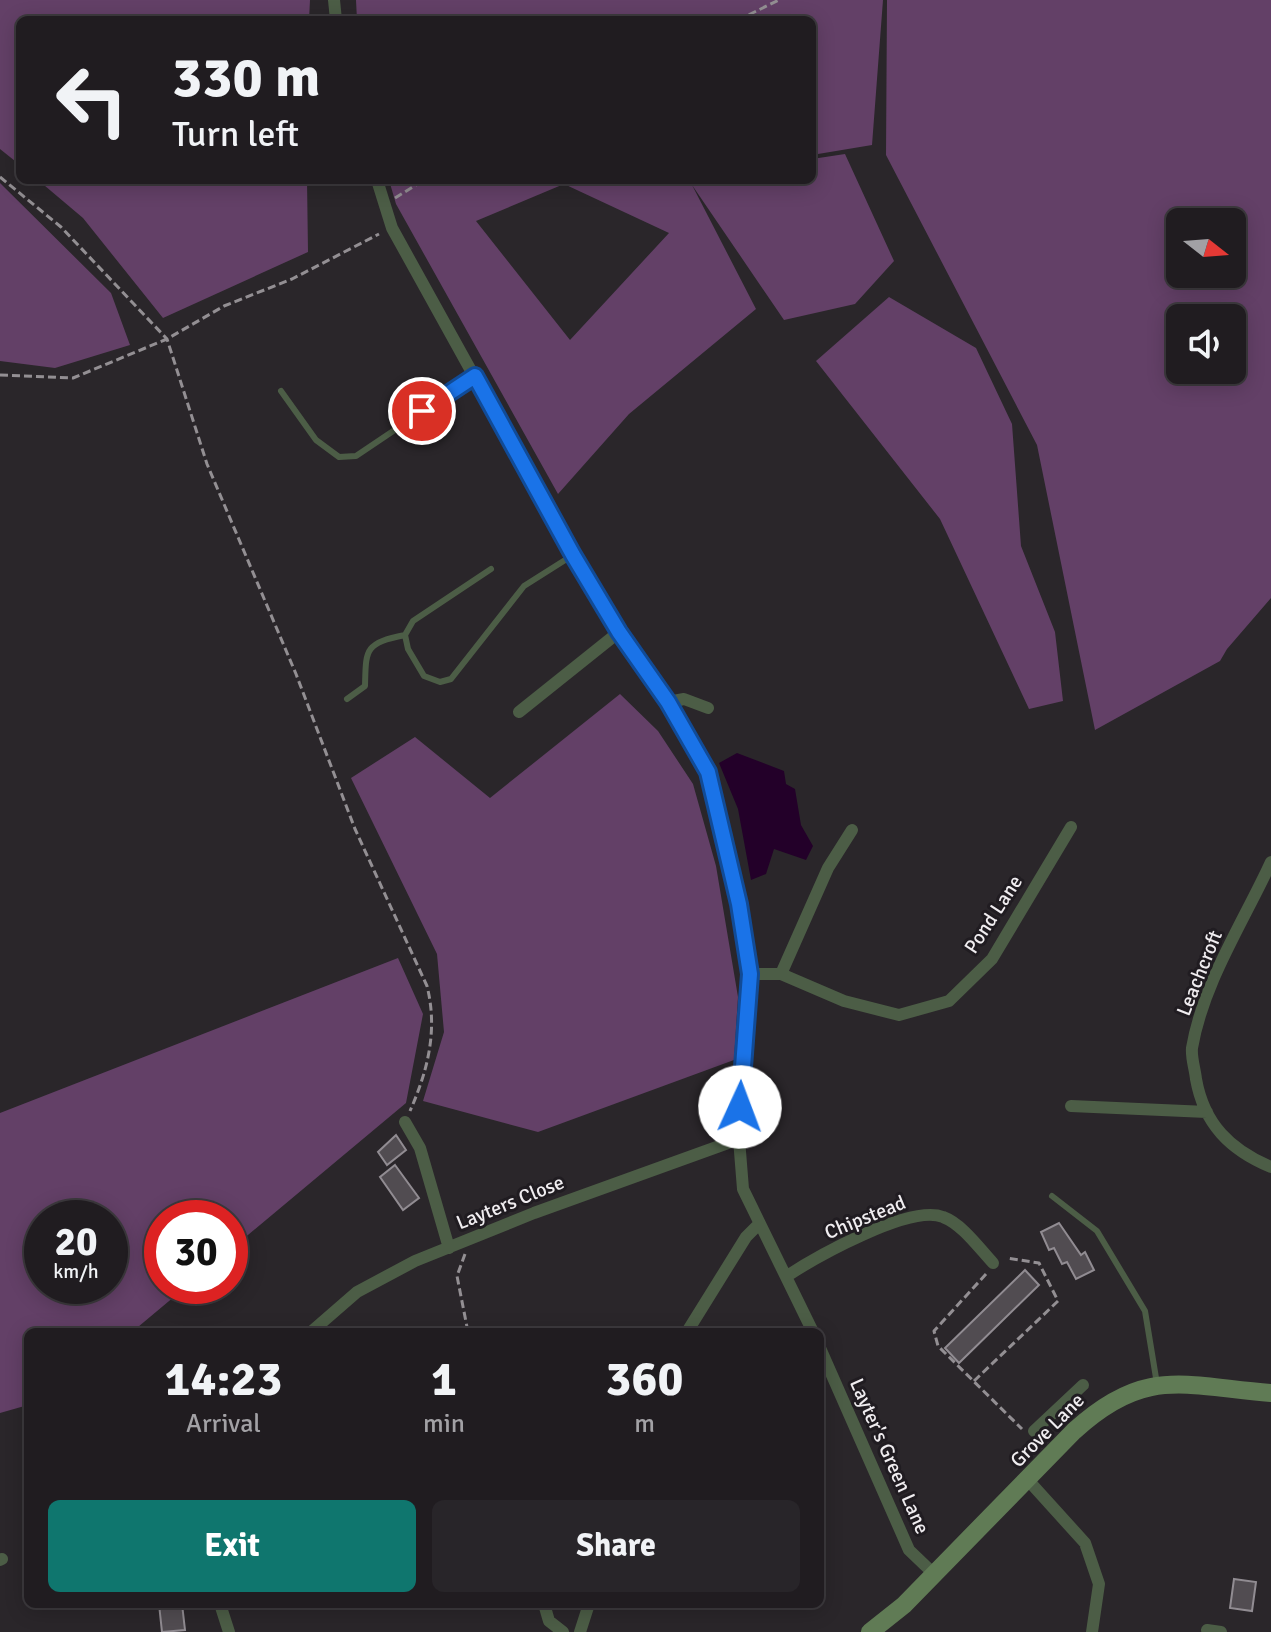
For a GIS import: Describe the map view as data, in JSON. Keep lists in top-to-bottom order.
{
  "streets": {
    "street": [
      "Pond Lane",
      "Leachcroft",
      "Layters Close",
      "Chipstead",
      "Grove Lane",
      "Layter's Green Lane"
    ]
  },
  "crossings": [
    ["Grove Lane", "Layter's Green Lane"]
  ],
  "north": "right",
  "page": {
    "turn": ["330 m", "Turn left"],
    "speed": "20 km/h",
    "limit": "30",
    "eta": [
      "14:23",
      "Arrival",
      "1",
      "min",
      "360",
      "m"
    ],
    "buttons": ["Exit", "Share"]
  }
}
